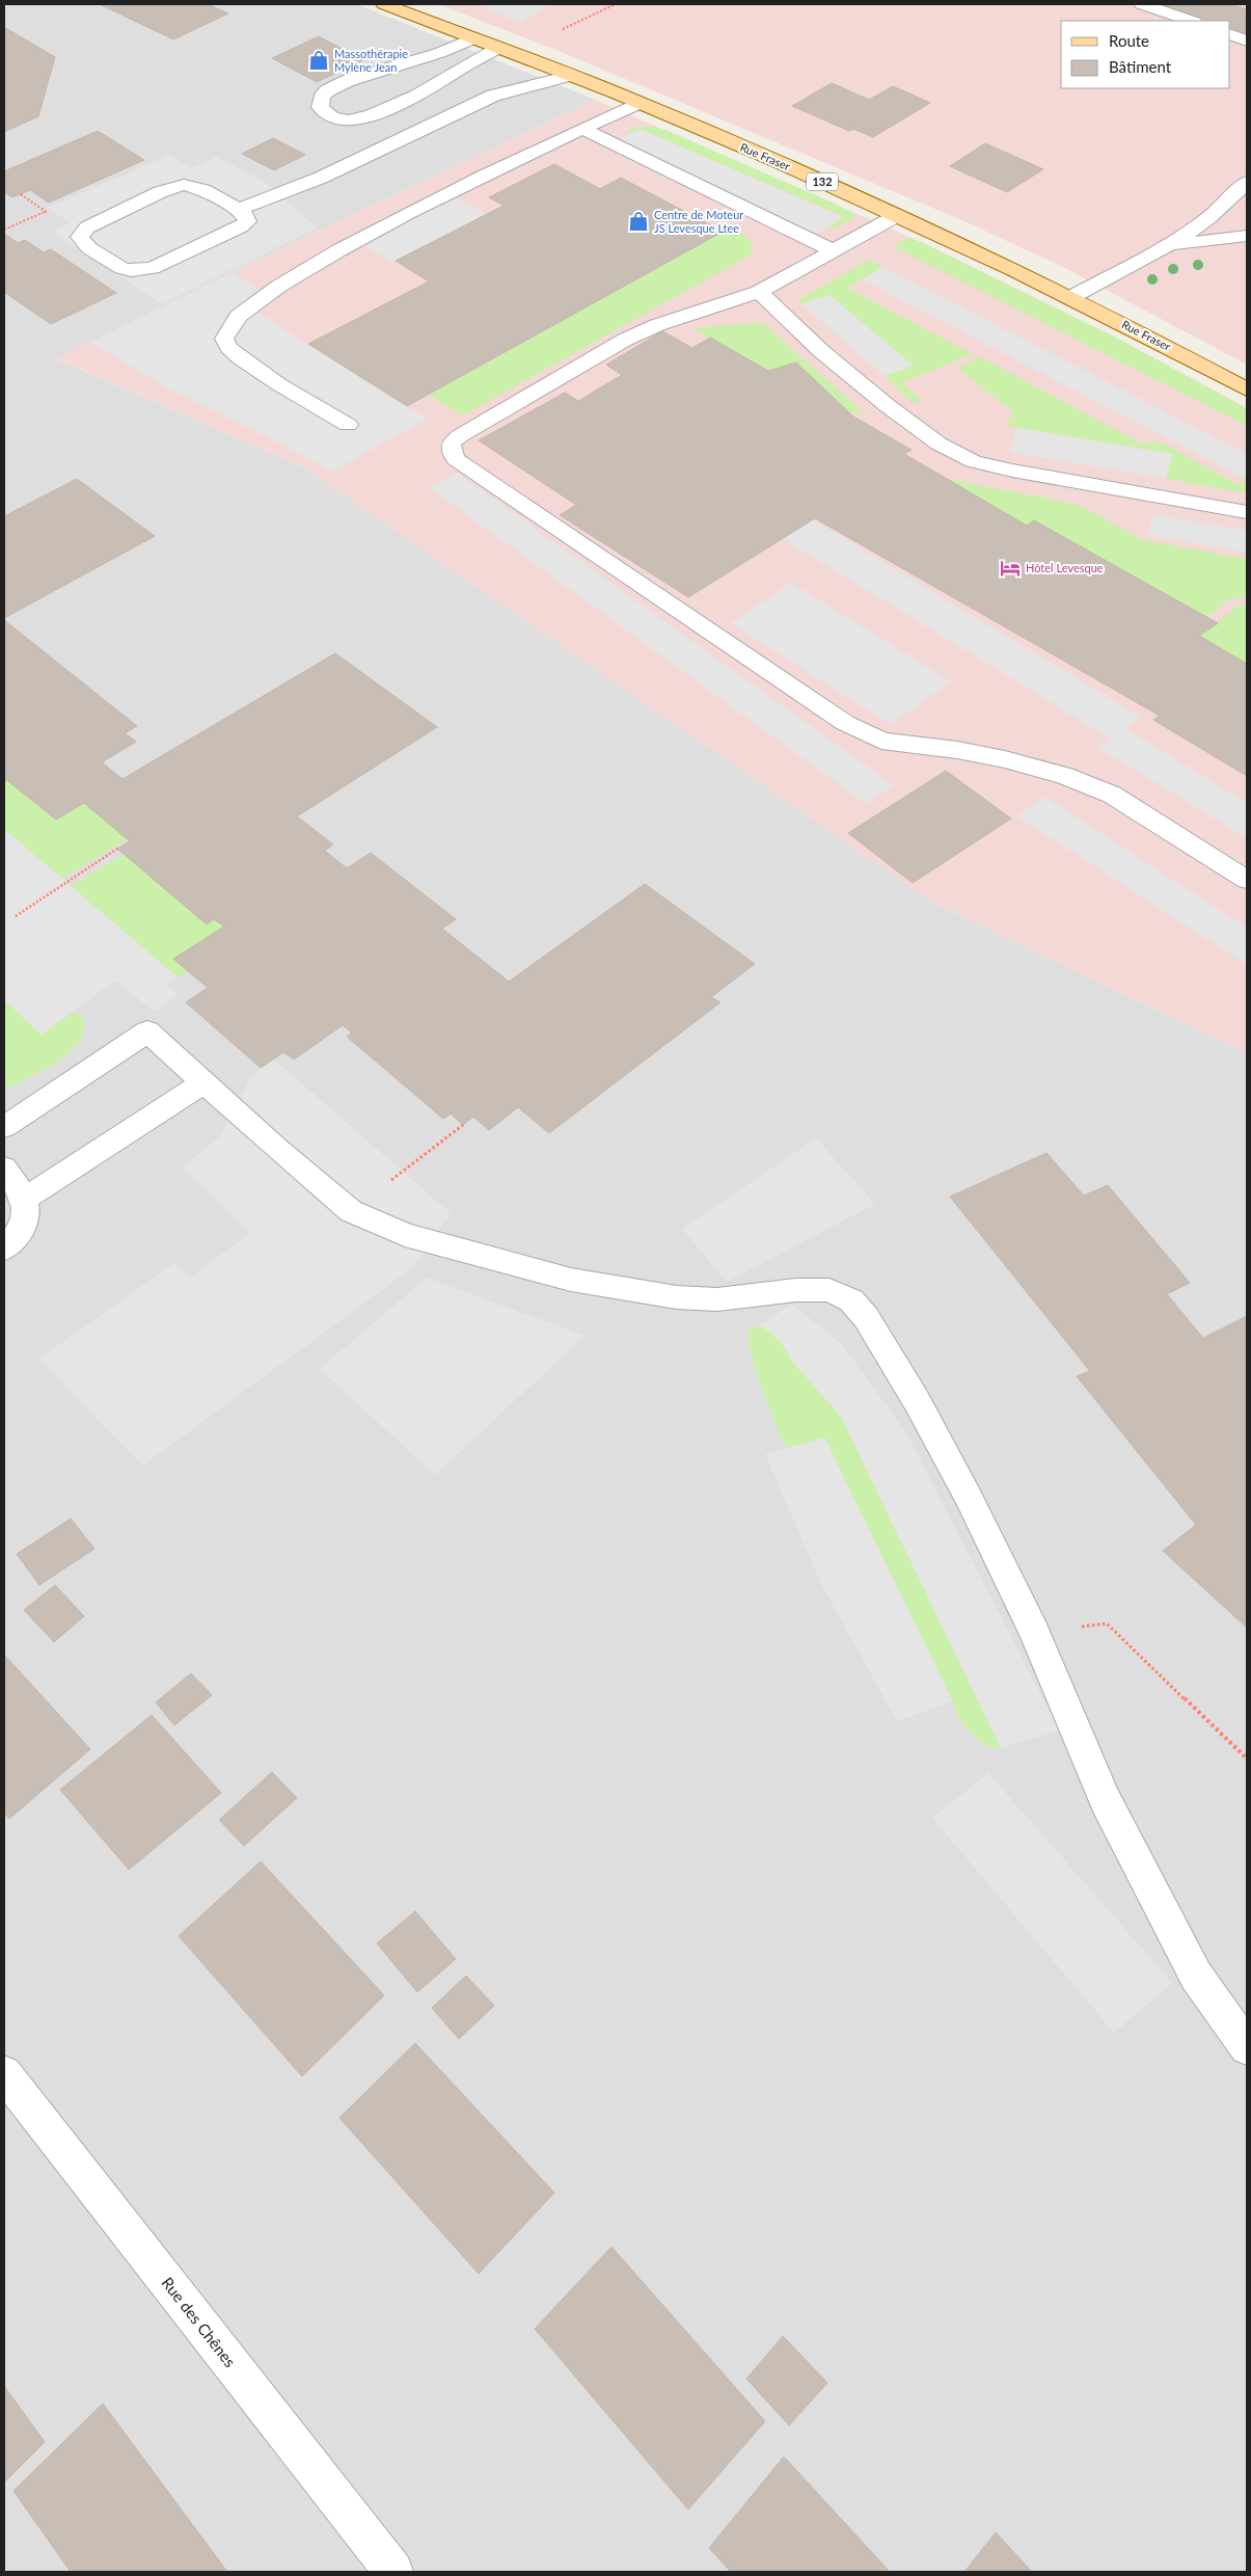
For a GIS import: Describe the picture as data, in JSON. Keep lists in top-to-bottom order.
{
  "streets": {
    "main road": ["Rue Fraser", "132"],
    "street": ["Rue des Chênes"]
  },
  "places": {
    "shop": ["Massothérapie Mylène Jean", "Centre de Moteur JS Levesque Ltee"],
    "hotel": ["Hôtel Levesque"]
  },
  "legend": ["Route", "Bâtiment"]
}
